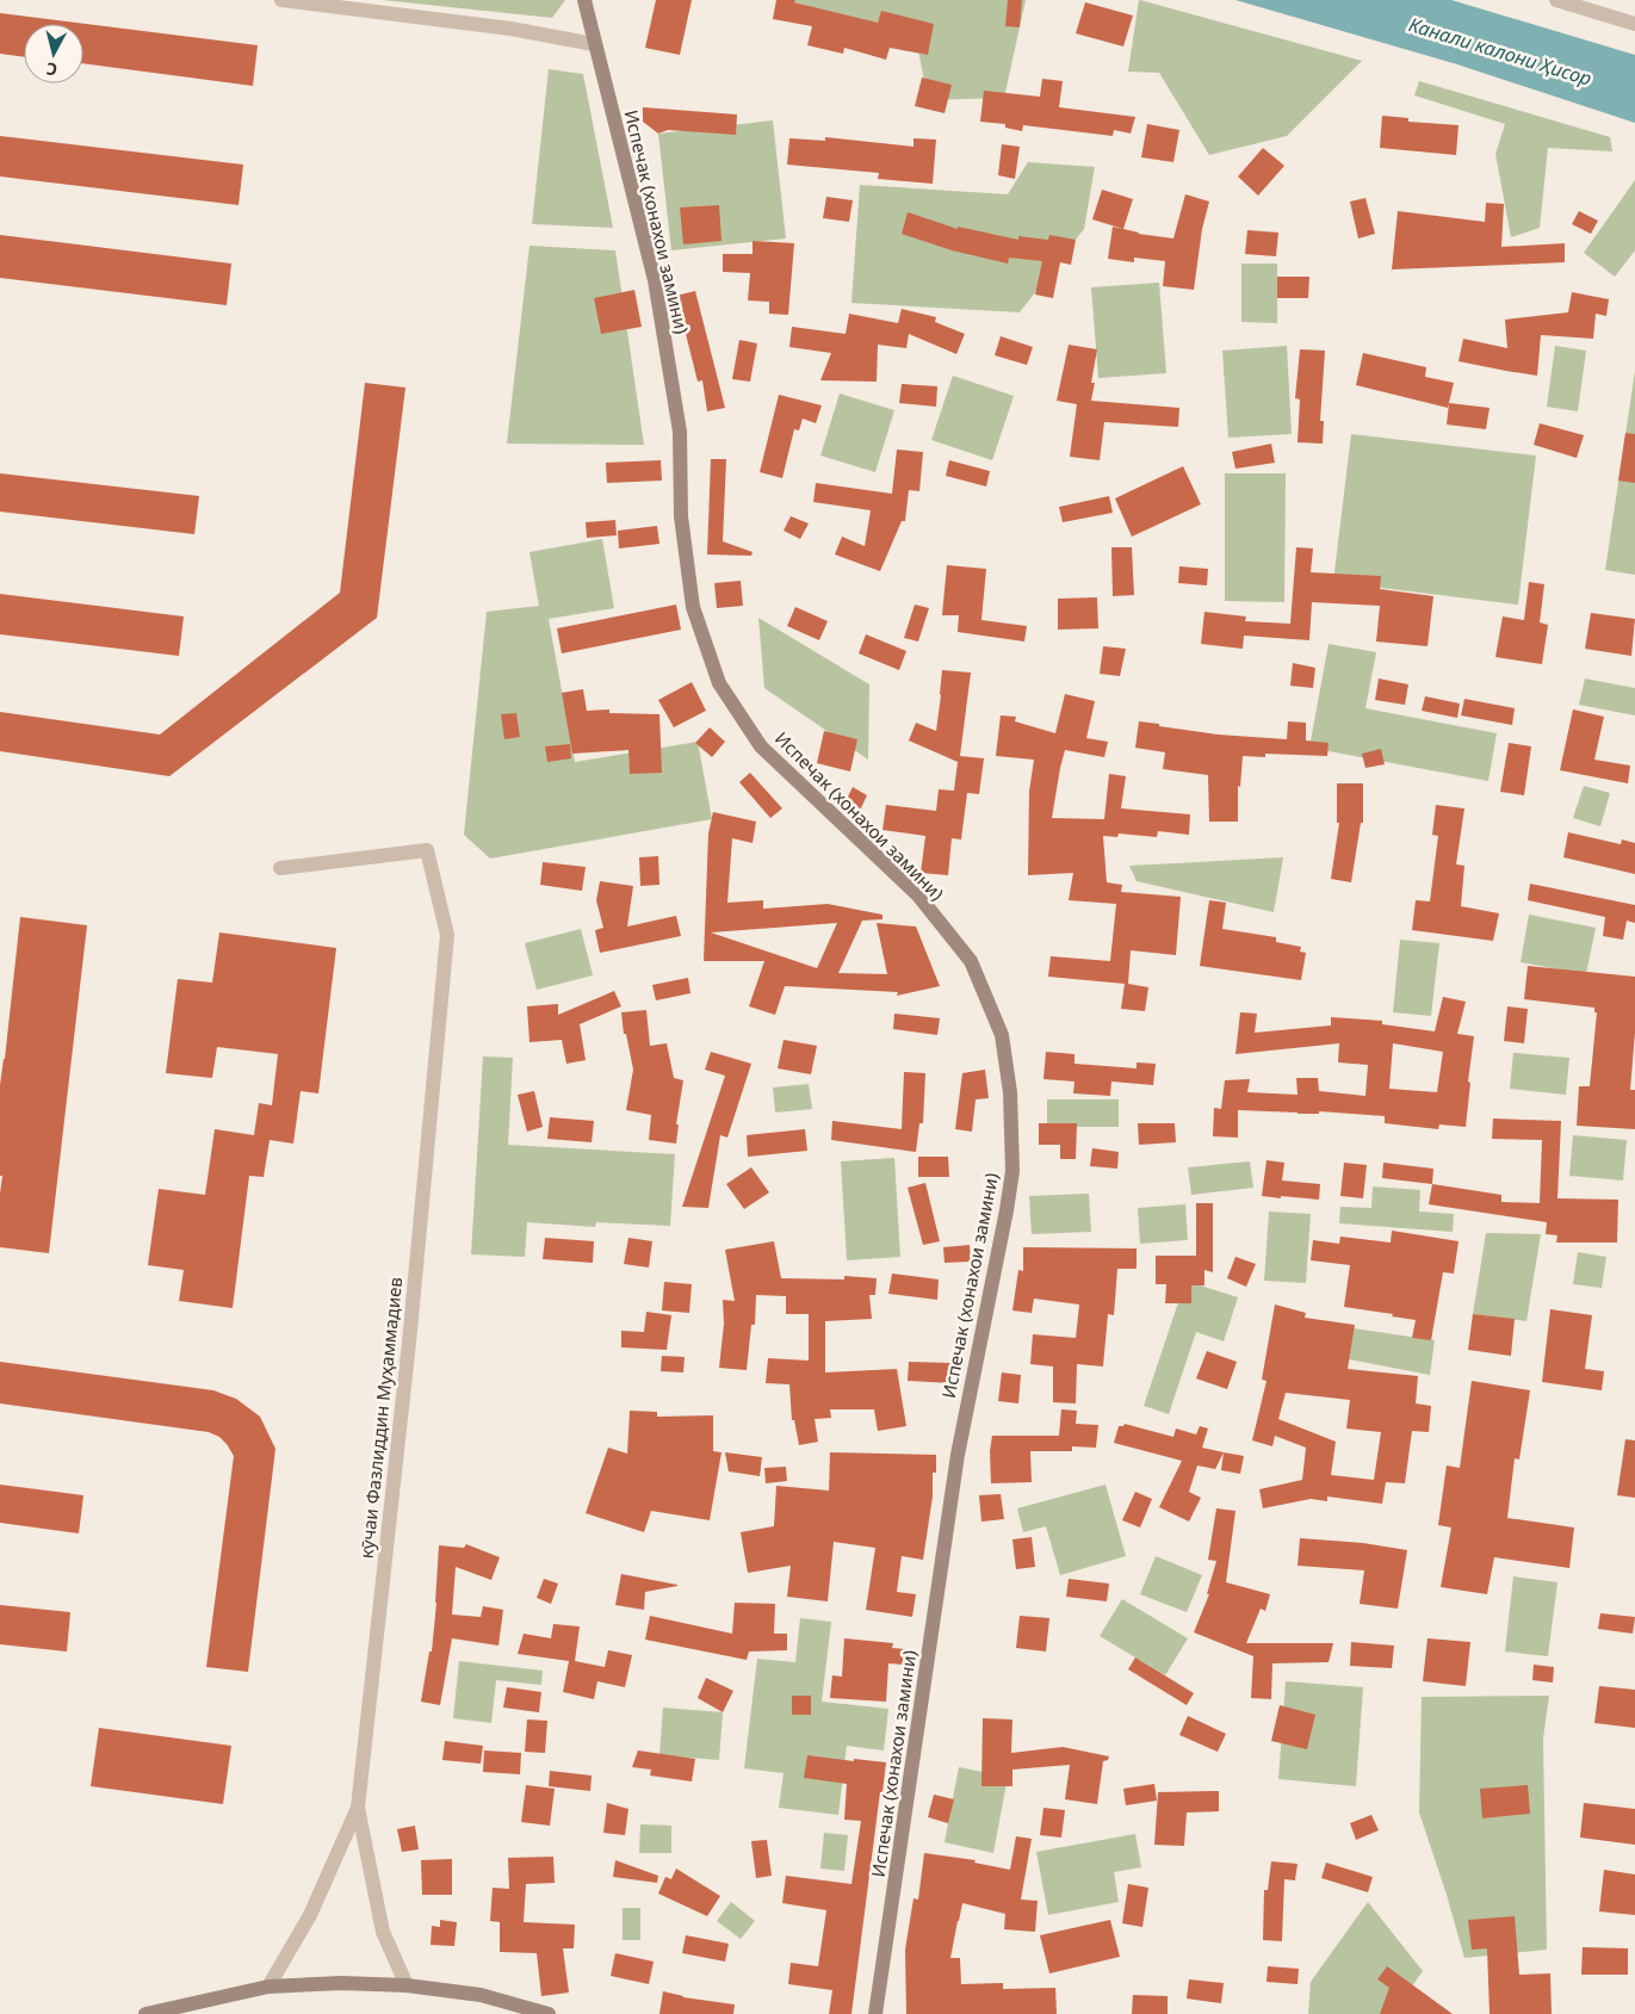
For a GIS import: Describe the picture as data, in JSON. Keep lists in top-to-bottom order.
{
  "streets": {
    "street": ["Испечак (хонахои замини)", "кӯчаи Фазлиддин Муҳаммадиев"]
  },
  "water": ["Канали калони Ҳисор"],
  "north": "bottom"
}
